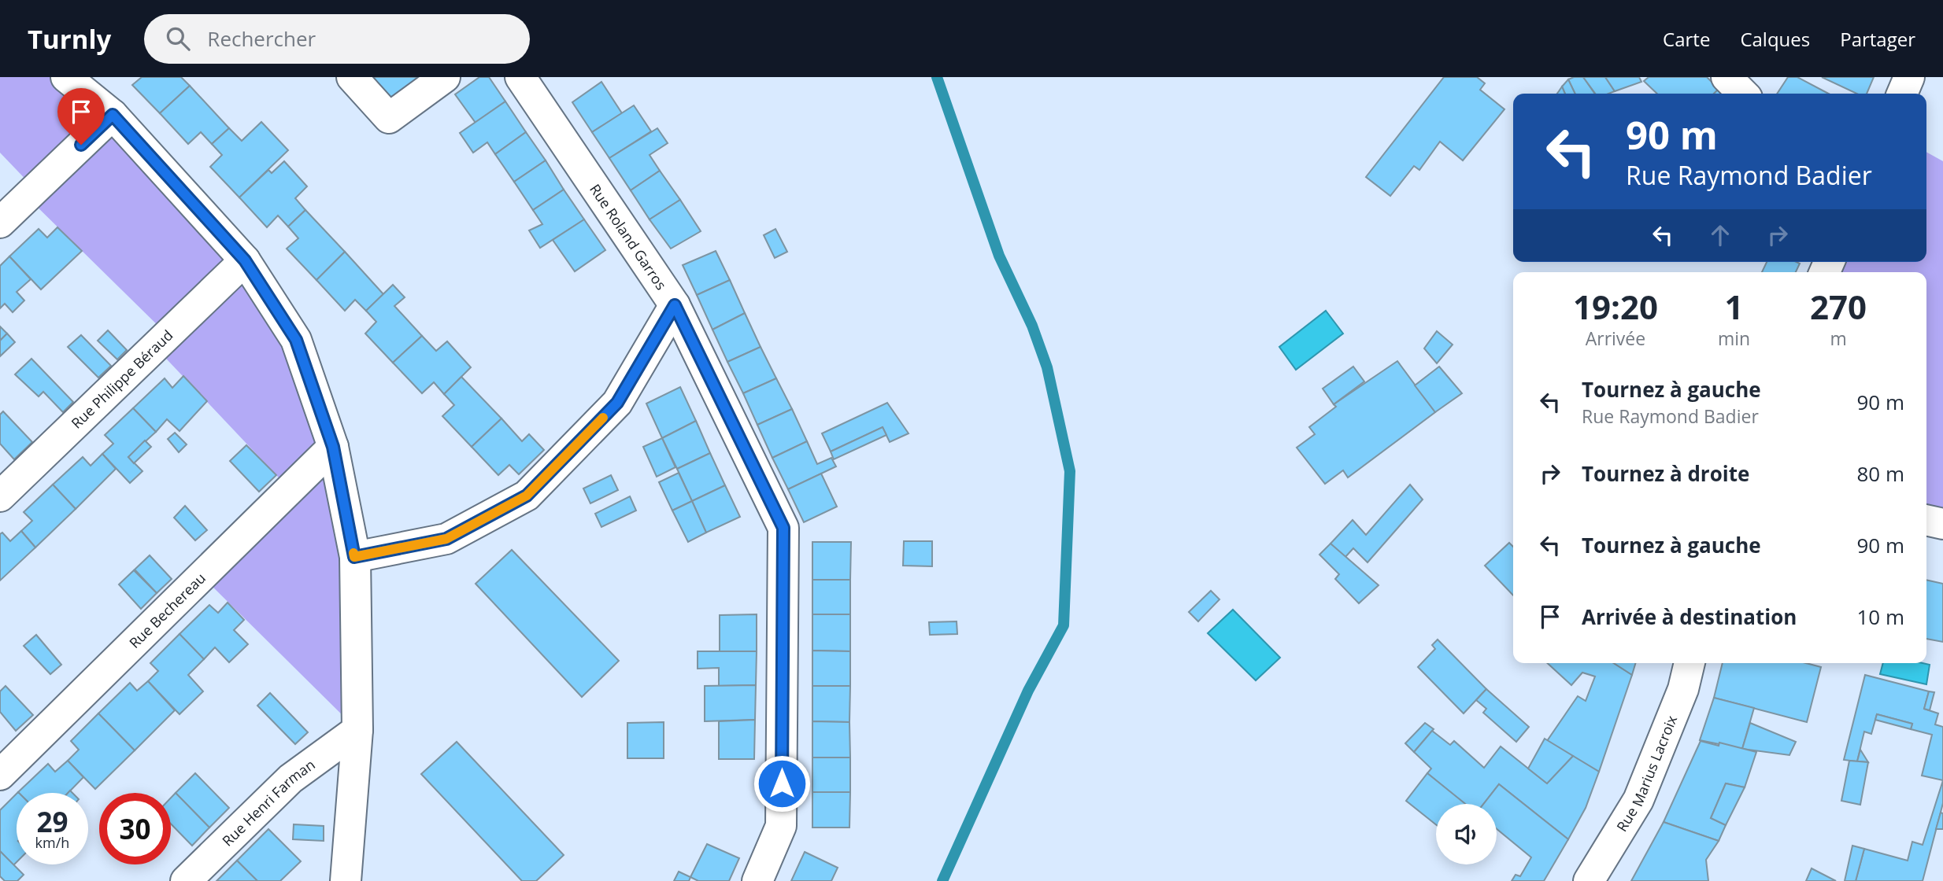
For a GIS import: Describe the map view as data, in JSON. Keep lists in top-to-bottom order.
{
  "streets": {
    "street": [
      "Rue Roland Garros",
      "Rue Philippe Béraud",
      "Rue Bechereau",
      "Rue Marius Lacroix",
      "Rue Henri Farman"
    ]
  },
  "page": {
    "header": "Turnly",
    "search": "Rechercher",
    "nav": ["Carte", "Calques", "Partager"],
    "turn": ["90 m", "Rue Raymond Badier"],
    "eta": [
      "19:20",
      "Arrivée",
      "1",
      "min",
      "270",
      "m"
    ],
    "list": [
      {
        "name": "Tournez à gauche",
        "note": "Rue Raymond Badier",
        "value": "90 m"
      },
      {
        "name": "Tournez à droite",
        "value": "80 m"
      },
      {
        "name": "Tournez à gauche",
        "value": "90 m"
      },
      {
        "name": "Arrivée à destination",
        "value": "10 m"
      }
    ],
    "speed": "29 km/h",
    "limit": "30"
  }
}
